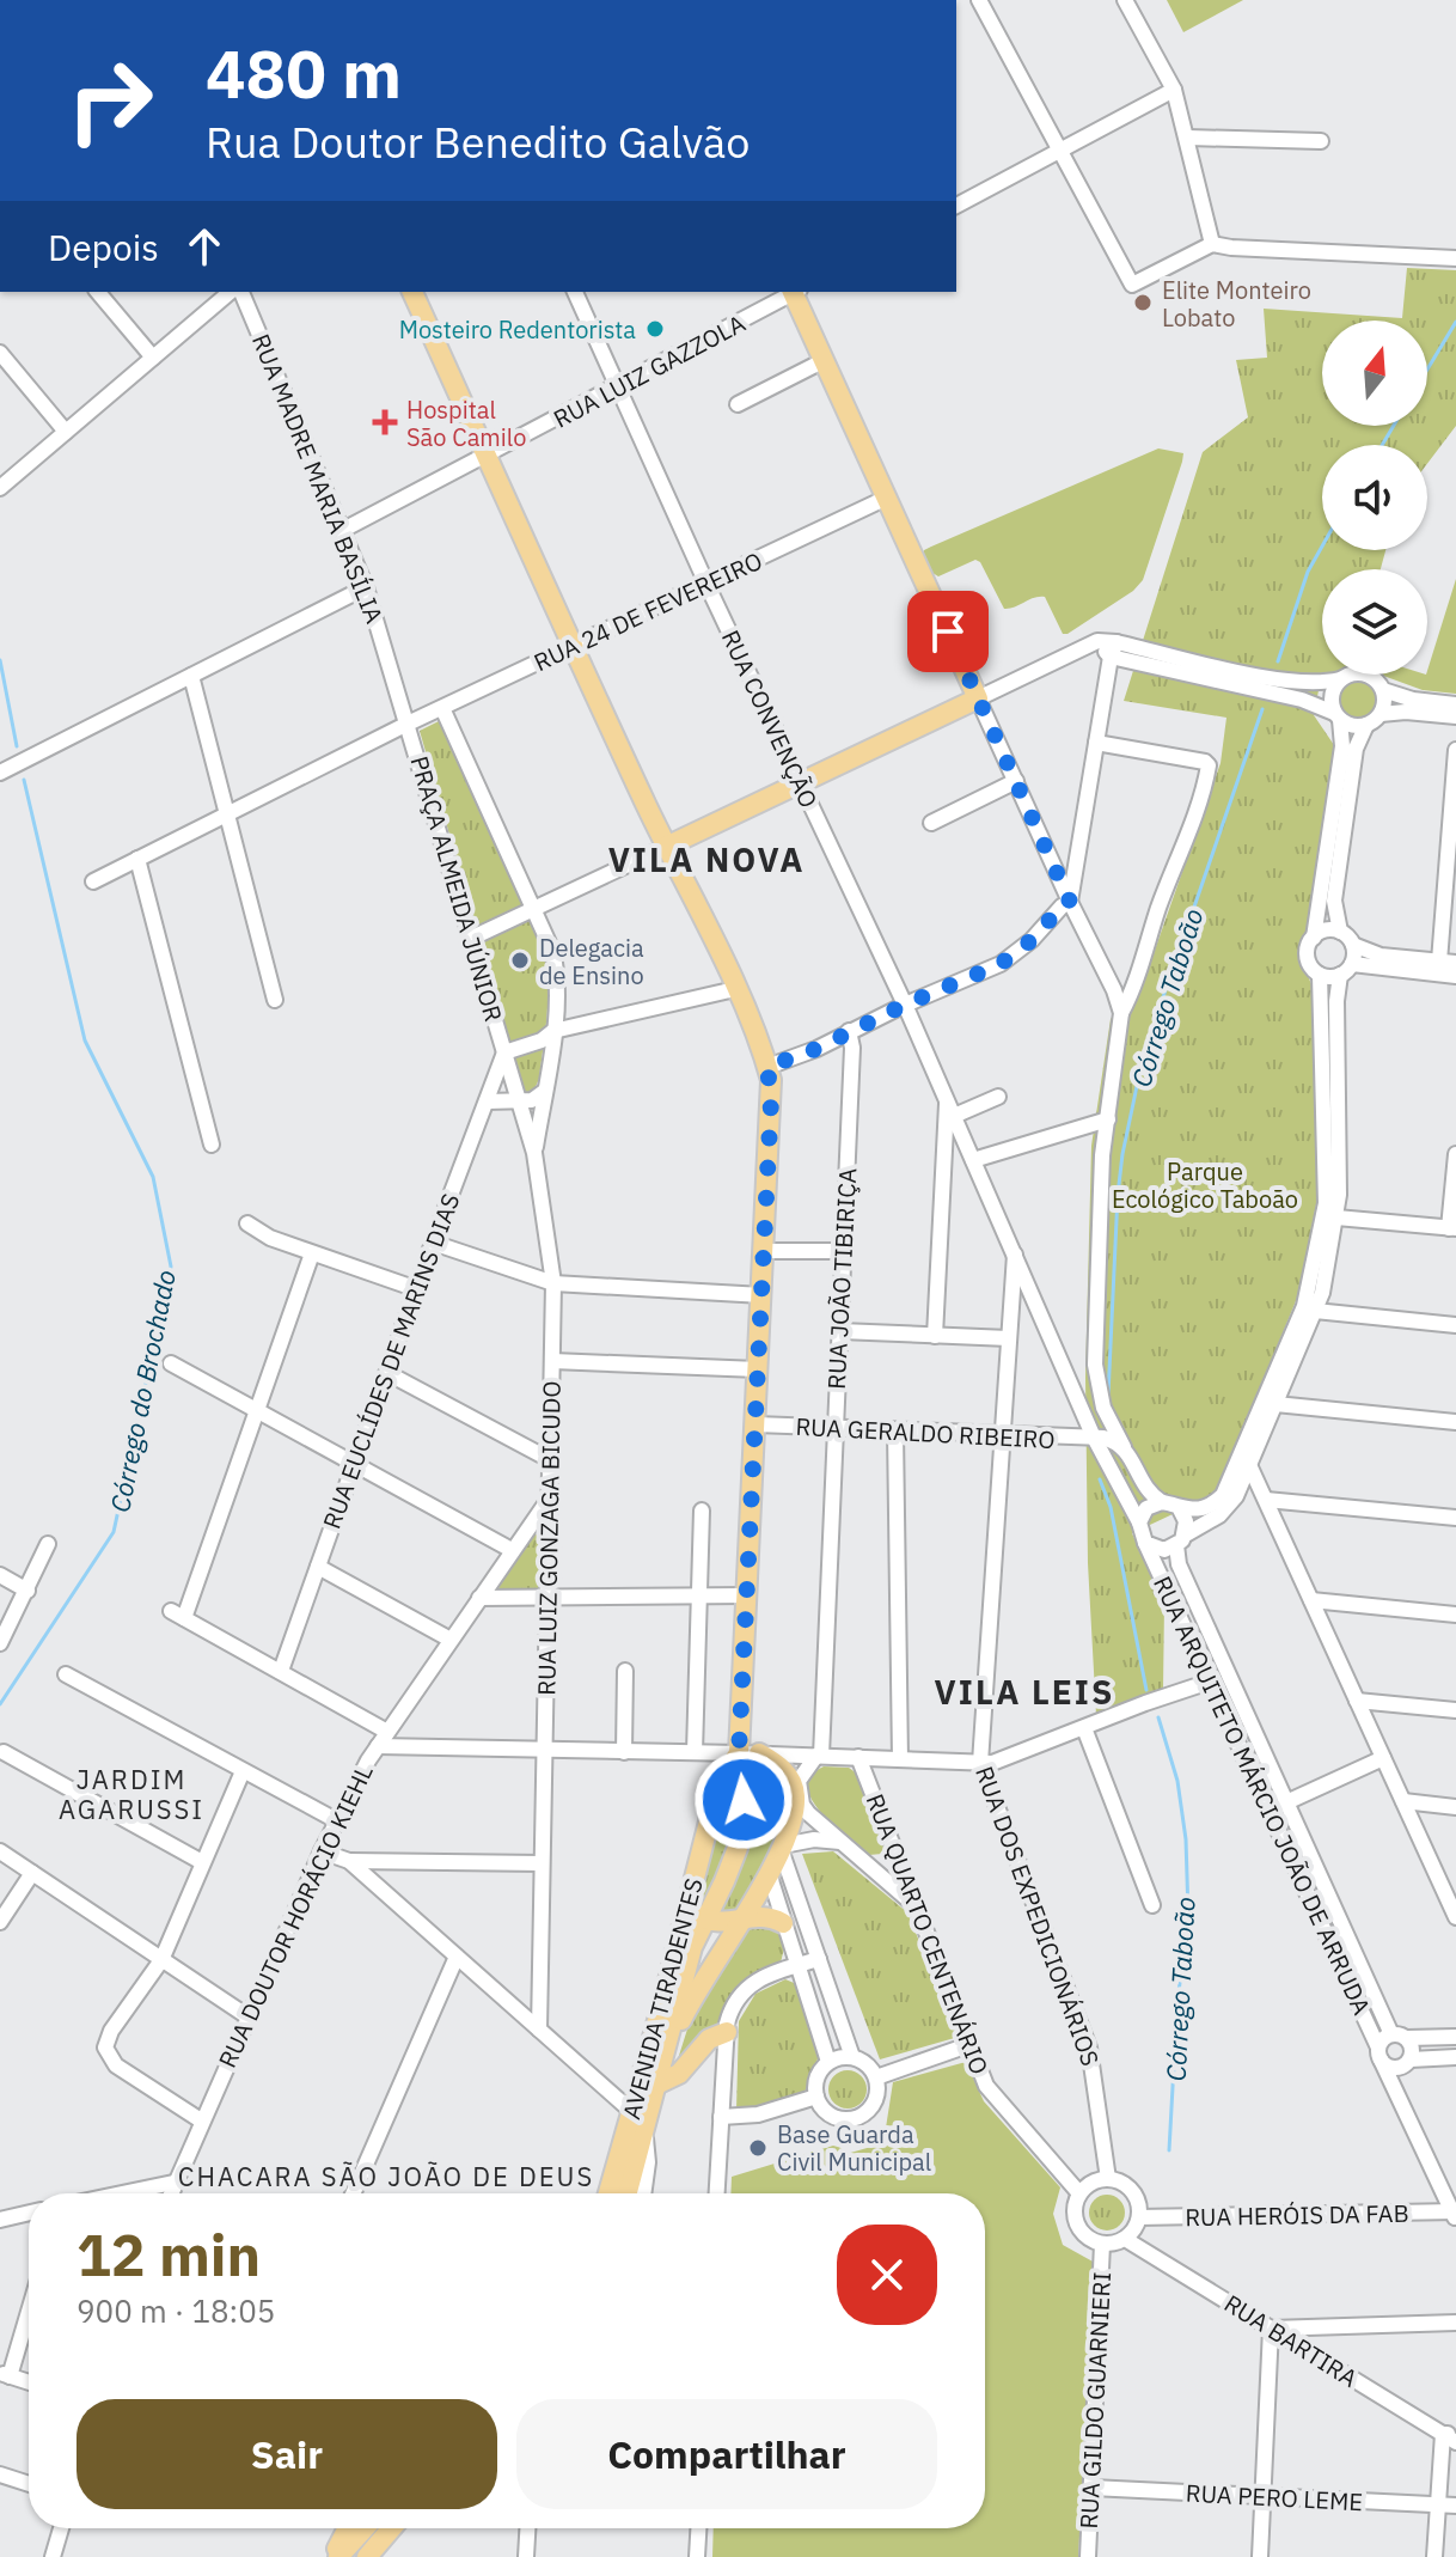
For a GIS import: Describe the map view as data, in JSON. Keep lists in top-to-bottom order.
{
  "streets": {
    "main road": ["AVENIDA TIRADENTES"],
    "street": [
      "RUA LUIZ GAZZOLA",
      "RUA MADRE MARIA BASÍLIA",
      "RUA 24 DE FEVEREIRO",
      "RUA CONVENÇÃO",
      "PRAÇA ALMEIDA JÚNIOR",
      "RUA JOÃO TIBIRIÇA",
      "RUA EUCLÍDES DE MARINS DIAS",
      "RUA GERALDO RIBEIRO",
      "RUA LUIZ GONZAGA BICUDO",
      "RUA ARQUITETO MÁRCIO JOÃO DE ARRUDA",
      "RUA DOUTOR HORÁCIO KIEHL",
      "RUA DOS EXPEDICIONÁRIOS",
      "RUA QUARTO CENTENÁRIO",
      "RUA HERÓIS DA FAB",
      "RUA BARTIRA",
      "RUA GILDO GUARNIERI",
      "RUA PERO LEME"
    ]
  },
  "crossings": [
    ["RUA LUIZ GAZZOLA", "RUA MADRE MARIA BASÍLIA"],
    ["RUA LUIZ GAZZOLA", "RUA CONVENÇÃO"],
    ["RUA MADRE MARIA BASÍLIA", "RUA 24 DE FEVEREIRO"],
    ["RUA MADRE MARIA BASÍLIA", "PRAÇA ALMEIDA JÚNIOR"],
    ["RUA 24 DE FEVEREIRO", "RUA CONVENÇÃO"],
    ["RUA 24 DE FEVEREIRO", "PRAÇA ALMEIDA JÚNIOR"],
    ["RUA CONVENÇÃO", "RUA GERALDO RIBEIRO"],
    ["RUA CONVENÇÃO", "RUA DOS EXPEDICIONÁRIOS"],
    ["PRAÇA ALMEIDA JÚNIOR", "RUA EUCLÍDES DE MARINS DIAS"],
    ["PRAÇA ALMEIDA JÚNIOR", "RUA LUIZ GONZAGA BICUDO"],
    ["RUA JOÃO TIBIRIÇA", "RUA GERALDO RIBEIRO"],
    ["RUA JOÃO TIBIRIÇA", "RUA QUARTO CENTENÁRIO"],
    ["RUA EUCLÍDES DE MARINS DIAS", "RUA LUIZ GONZAGA BICUDO"],
    ["RUA GERALDO RIBEIRO", "RUA DOS EXPEDICIONÁRIOS"],
    ["RUA LUIZ GONZAGA BICUDO", "RUA DOUTOR HORÁCIO KIEHL"],
    ["RUA ARQUITETO MÁRCIO JOÃO DE ARRUDA", "RUA HERÓIS DA FAB"],
    ["RUA DOS EXPEDICIONÁRIOS", "RUA QUARTO CENTENÁRIO"],
    ["RUA DOS EXPEDICIONÁRIOS", "RUA HERÓIS DA FAB"],
    ["RUA DOS EXPEDICIONÁRIOS", "RUA BARTIRA"],
    ["RUA DOS EXPEDICIONÁRIOS", "RUA GILDO GUARNIERI"],
    ["RUA QUARTO CENTENÁRIO", "RUA HERÓIS DA FAB"],
    ["RUA QUARTO CENTENÁRIO", "RUA BARTIRA"],
    ["RUA QUARTO CENTENÁRIO", "RUA GILDO GUARNIERI"],
    ["RUA HERÓIS DA FAB", "RUA BARTIRA"],
    ["RUA HERÓIS DA FAB", "RUA GILDO GUARNIERI"],
    ["RUA BARTIRA", "RUA GILDO GUARNIERI"],
    ["RUA GILDO GUARNIERI", "RUA PERO LEME"]
  ],
  "districts": [
    "VILA NOVA",
    "VILA LEIS",
    "JARDIM AGARUSSI",
    "CHACARA SÃO JOÃO DE DEUS"
  ],
  "water": ["Córrego Taboão", "Córrego do Brochado"],
  "parks": ["Parque Ecológico Taboão"],
  "places": {
    "other": [
      "Elite Monteiro Lobato",
      "Mosteiro Redentorista",
      "Delegacia de Ensino",
      "Base Guarda Civil Municipal"
    ],
    "health": ["Hospital São Camilo"]
  },
  "north": "top",
  "page": {
    "turn": ["480 m", "Rua Doutor Benedito Galvão"],
    "then": "Depois",
    "heading": ["12 min", "900 m · 18:05"],
    "buttons": ["Sair", "Compartilhar"]
  }
}
